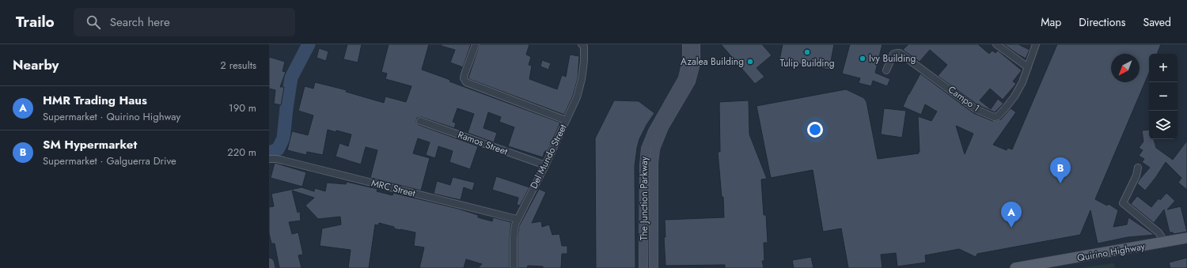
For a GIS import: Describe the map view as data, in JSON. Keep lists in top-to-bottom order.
{
  "streets": {
    "main road": ["Quirino Highway"],
    "street": [
      "Campo 1",
      "Ramos Street",
      "Del Mundo Street",
      "MRC Street",
      "The Junction Parkway"
    ]
  },
  "crossings": [
    ["Ramos Street", "Del Mundo Street"],
    ["Del Mundo Street", "MRC Street"]
  ],
  "places": ["Tulip Building", "Ivy Building", "Azalea Building"],
  "north": "bottom left",
  "page": {
    "header": "Trailo",
    "search": "Search here",
    "nav": ["Map", "Directions", "Saved"],
    "heading": ["Nearby", "2 results"],
    "map_buttons": ["+", "−"],
    "list": [
      {
        "mark": "A",
        "name": "HMR Trading Haus",
        "note": "Supermarket · Quirino Highway",
        "value": "190 m"
      },
      {
        "mark": "B",
        "name": "SM Hypermarket",
        "note": "Supermarket · Galguerra Drive",
        "value": "220 m"
      }
    ],
    "pins": ["B", "A"]
  }
}
